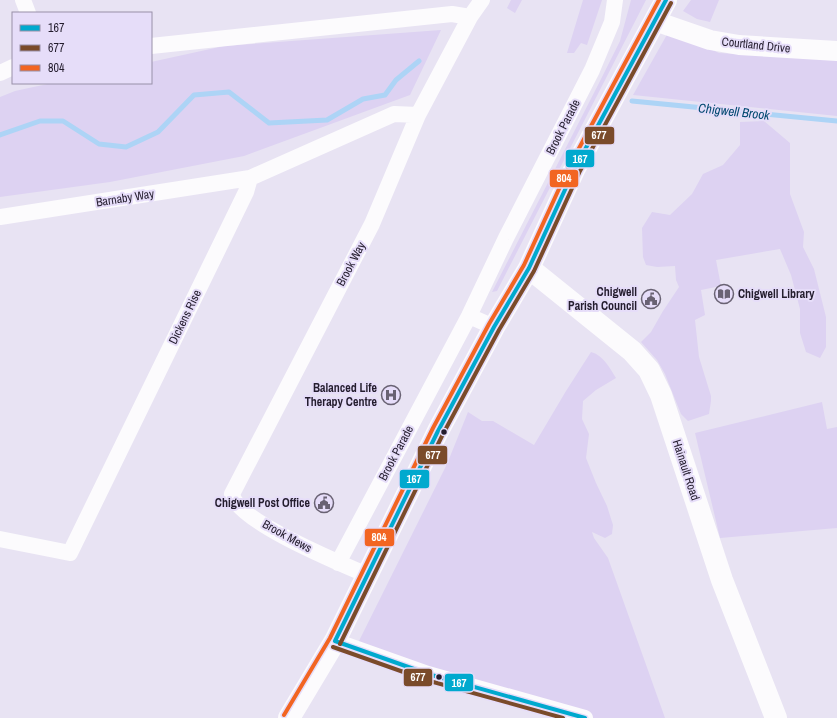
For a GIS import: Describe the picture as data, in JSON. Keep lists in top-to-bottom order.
{
  "streets": {
    "main road": ["Hainault Road"],
    "street": [
      "Courtland Drive",
      "Brook Parade",
      "Barnaby Way",
      "Brook Way",
      "Dickens Rise",
      "Brook Mews"
    ]
  },
  "crossings": [
    ["Brook Parade", "Brook Mews"],
    ["Barnaby Way", "Dickens Rise"],
    ["Brook Way", "Brook Mews"]
  ],
  "water": ["Chigwell Brook"],
  "places": {
    "library": ["Chigwell Library"],
    "public building": ["Chigwell Parish Council", "Chigwell Post Office"],
    "hospital": ["Balanced Life Therapy Centre"]
  },
  "lines": ["transit line 167", "transit line 804", "transit line 677"],
  "legend": ["167", "677", "804"]
}
